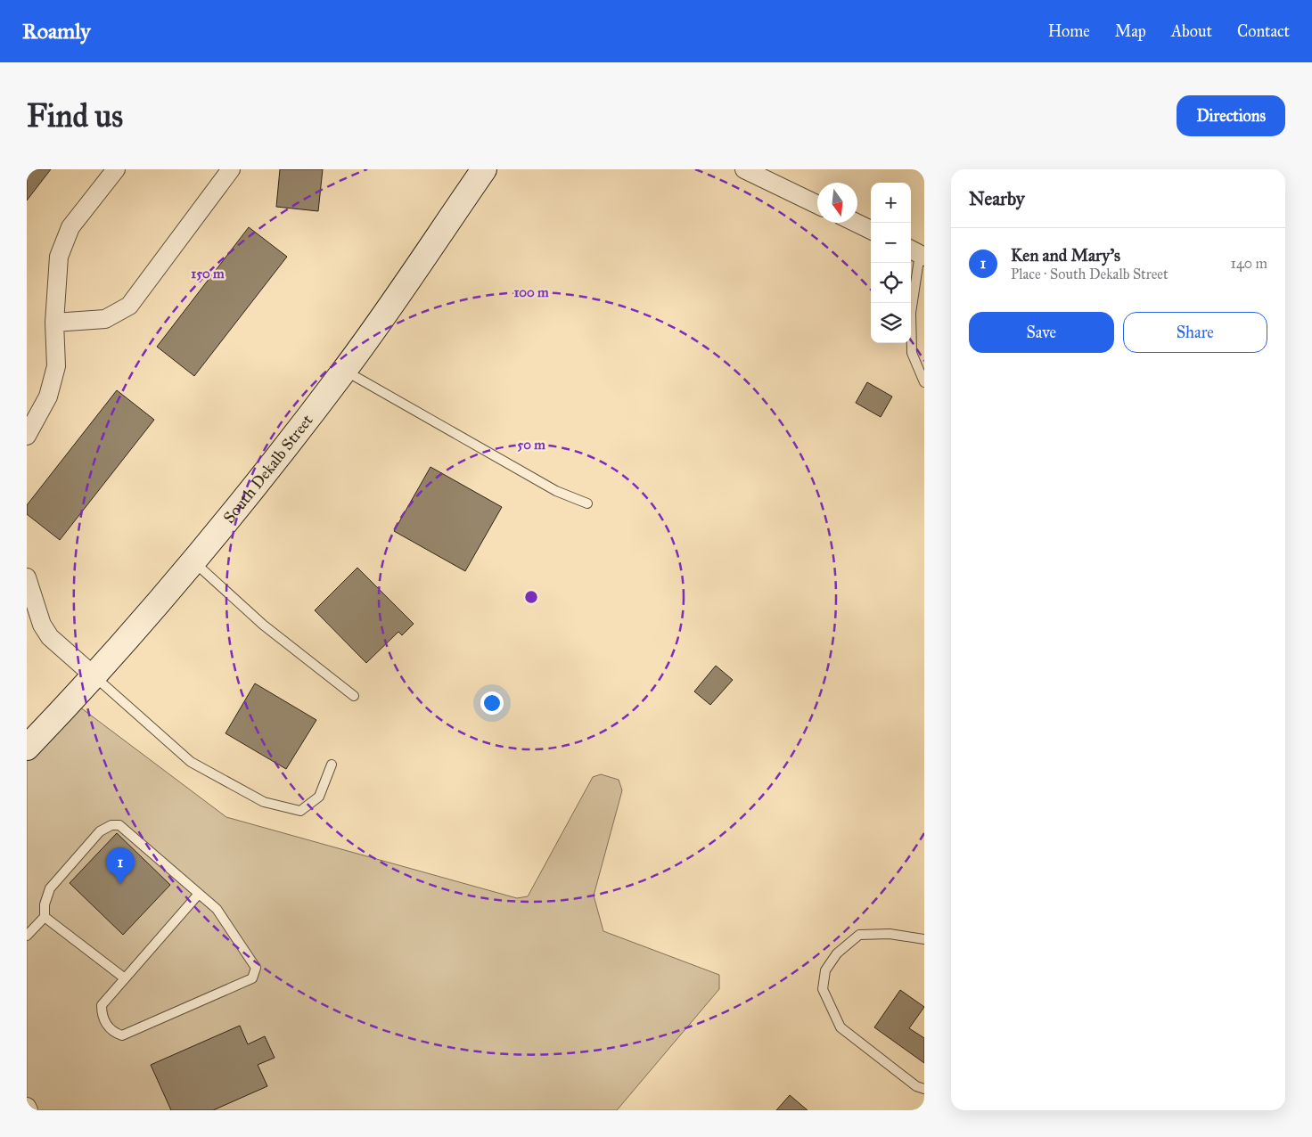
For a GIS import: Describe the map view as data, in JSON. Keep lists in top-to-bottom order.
{
  "streets": {
    "main road": ["South Dekalb Street"]
  },
  "north": "bottom",
  "page": {
    "header": "Roamly",
    "nav": [
      "Home",
      "Map",
      "About",
      "Contact"
    ],
    "buttons": [
      "Directions",
      ["Save", "Share"]
    ],
    "title": "Find us",
    "heading": "Nearby",
    "map_buttons": ["+", "−"],
    "list": [
      {
        "mark": "1",
        "name": "Ken and Mary's",
        "note": "Place · South Dekalb Street",
        "value": "140 m"
      }
    ],
    "pins": "1"
  },
  "rings": ["150 m", "100 m", "50 m"]
}
